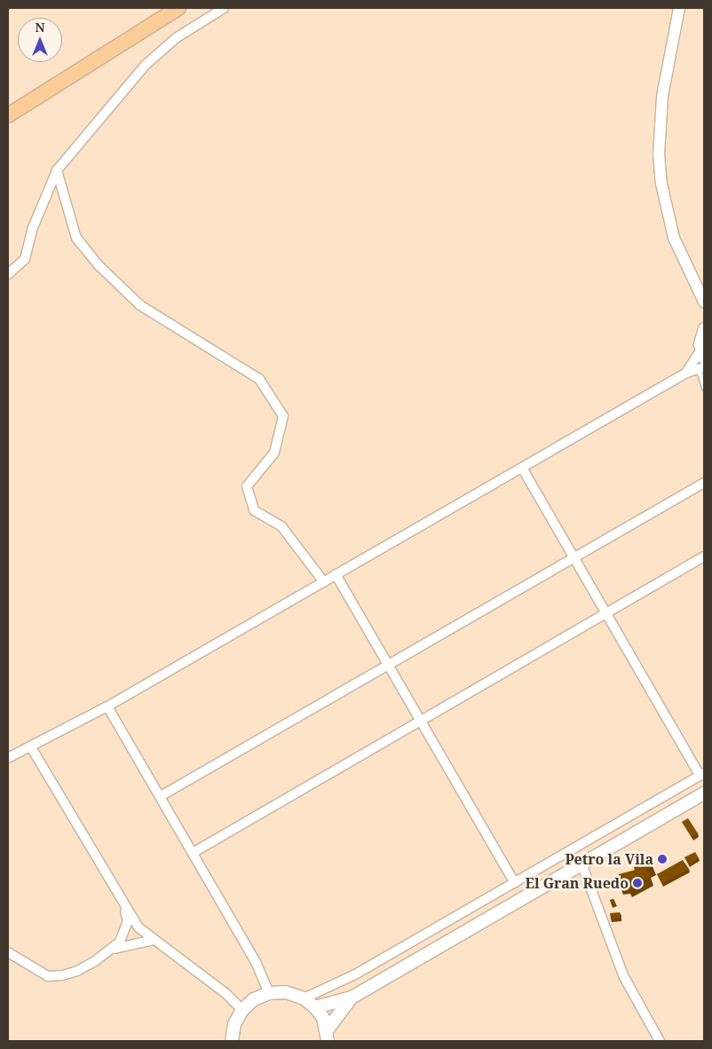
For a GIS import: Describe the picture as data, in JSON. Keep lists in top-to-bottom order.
{
  "places": ["Petro la Vila", "El Gran Ruedo"],
  "north": "top"
}
